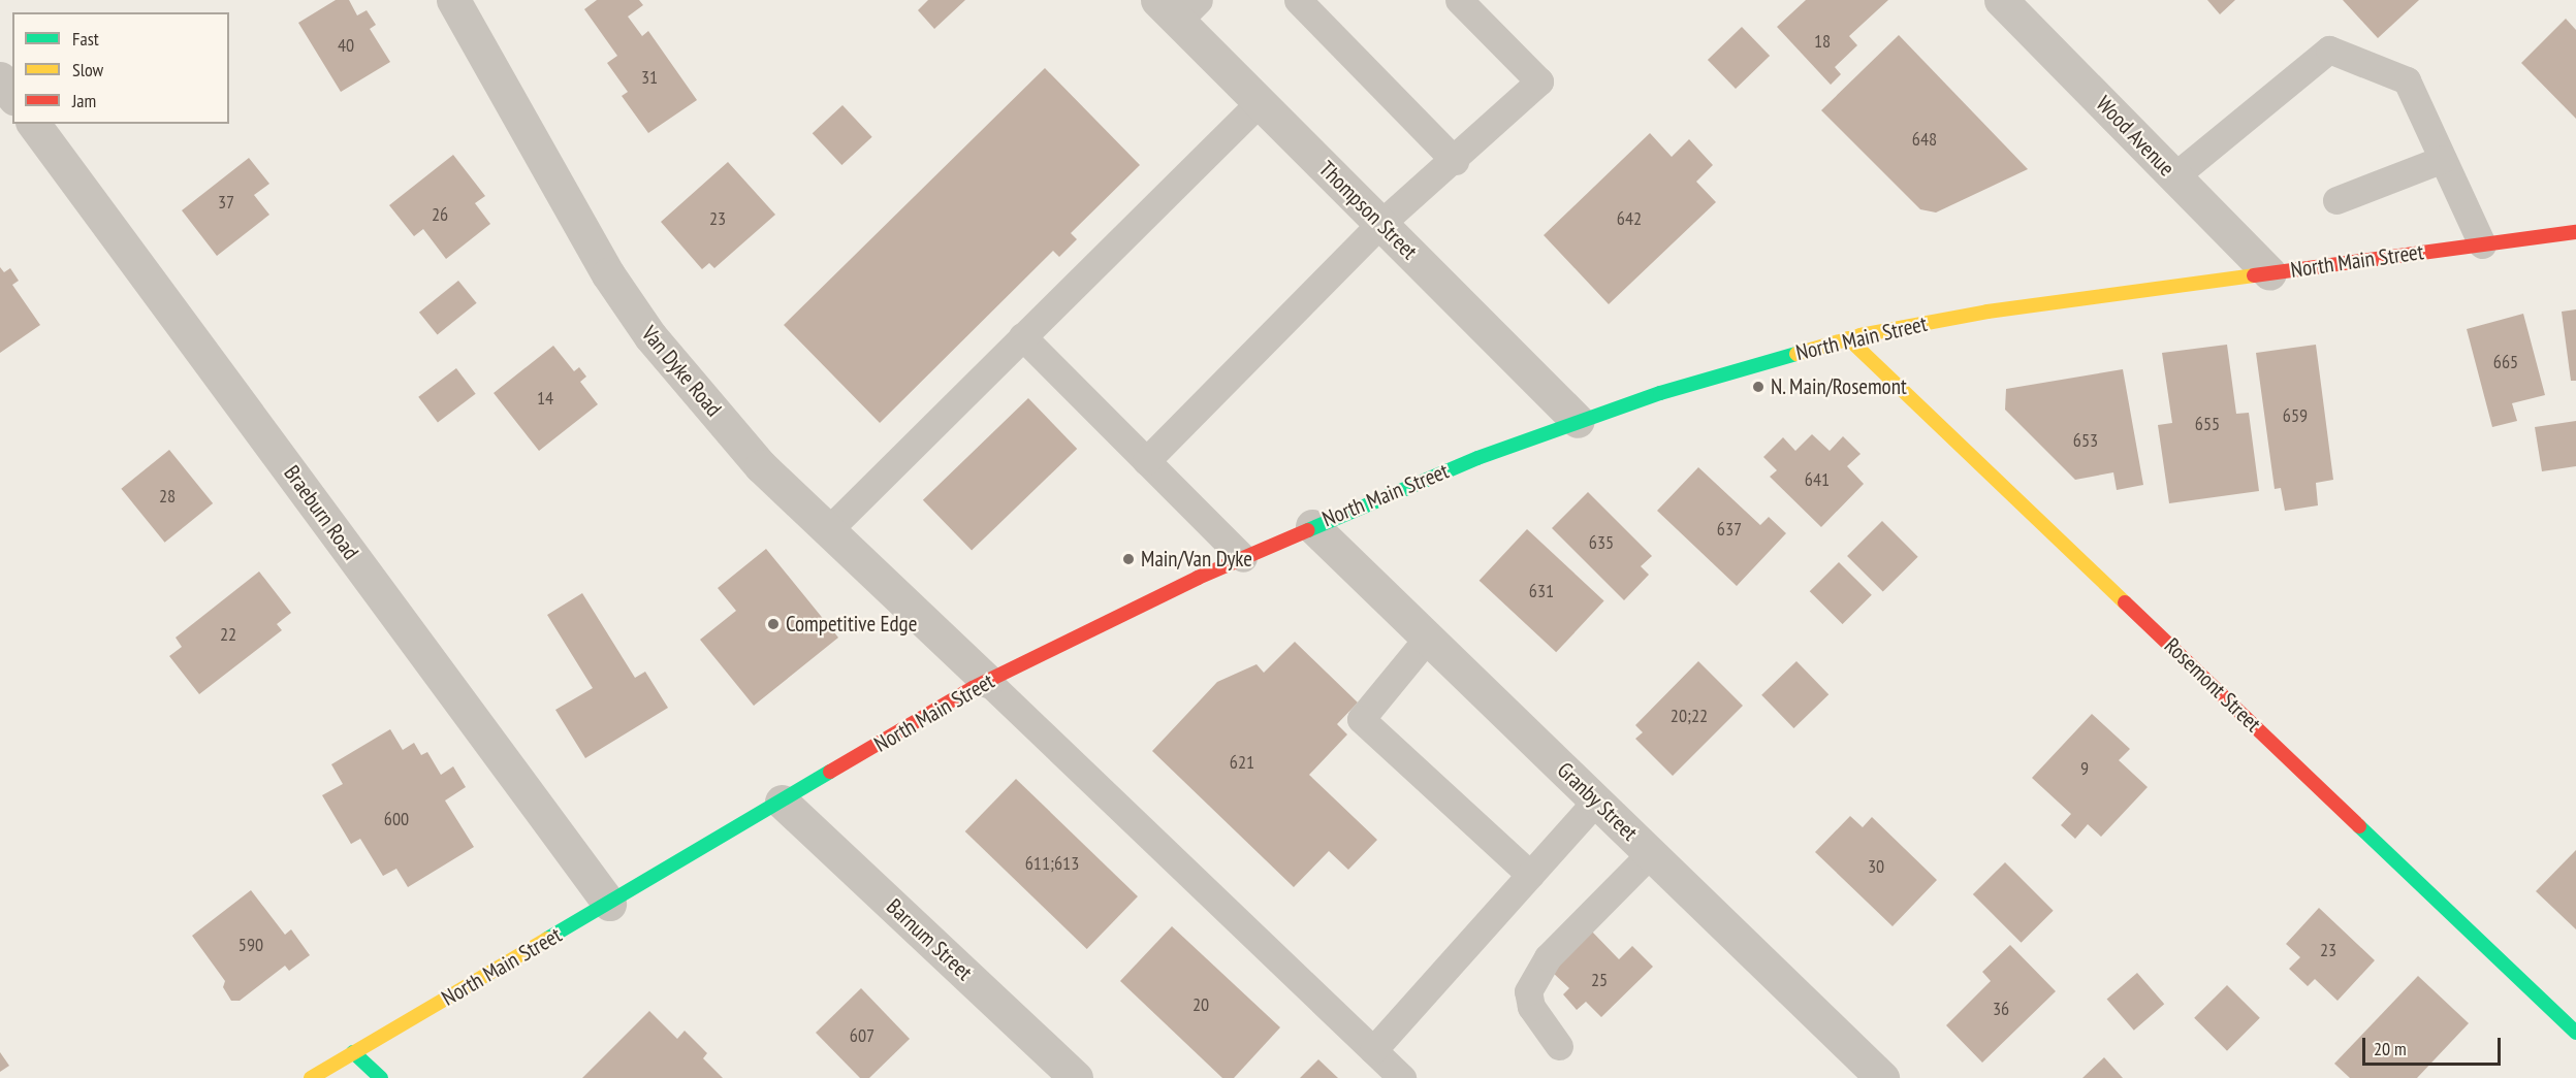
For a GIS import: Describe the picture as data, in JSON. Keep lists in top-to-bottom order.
{
  "streets": {
    "main road": ["North Main Street", "Rosemont Street"],
    "street": [
      "Wood Avenue",
      "Thompson Street",
      "Van Dyke Road",
      "Braeburn Road",
      "Granby Street",
      "Barnum Street"
    ]
  },
  "crossings": [
    ["Wood Avenue", "North Main Street"],
    ["Thompson Street", "North Main Street"],
    ["North Main Street", "Van Dyke Road"],
    ["North Main Street", "Braeburn Road"],
    ["North Main Street", "Rosemont Street"],
    ["North Main Street", "Granby Street"],
    ["North Main Street", "Barnum Street"]
  ],
  "places": ["N. Main/Rosemont", "Main/Van Dyke", "Competitive Edge"],
  "house_numbers": [
    "18",
    "40",
    "31",
    "648",
    "37",
    "26",
    "23",
    "642",
    "665",
    "14",
    "659",
    "655",
    "653",
    "641",
    "28",
    "637",
    "635",
    "631",
    "22",
    "20;22",
    "621",
    "9",
    "600",
    "611;613",
    "30",
    "590",
    "23",
    "25",
    "20",
    "36",
    "607"
  ],
  "legend": ["Fast", "Slow", "Jam"],
  "scale_bar": "20 m"
}
